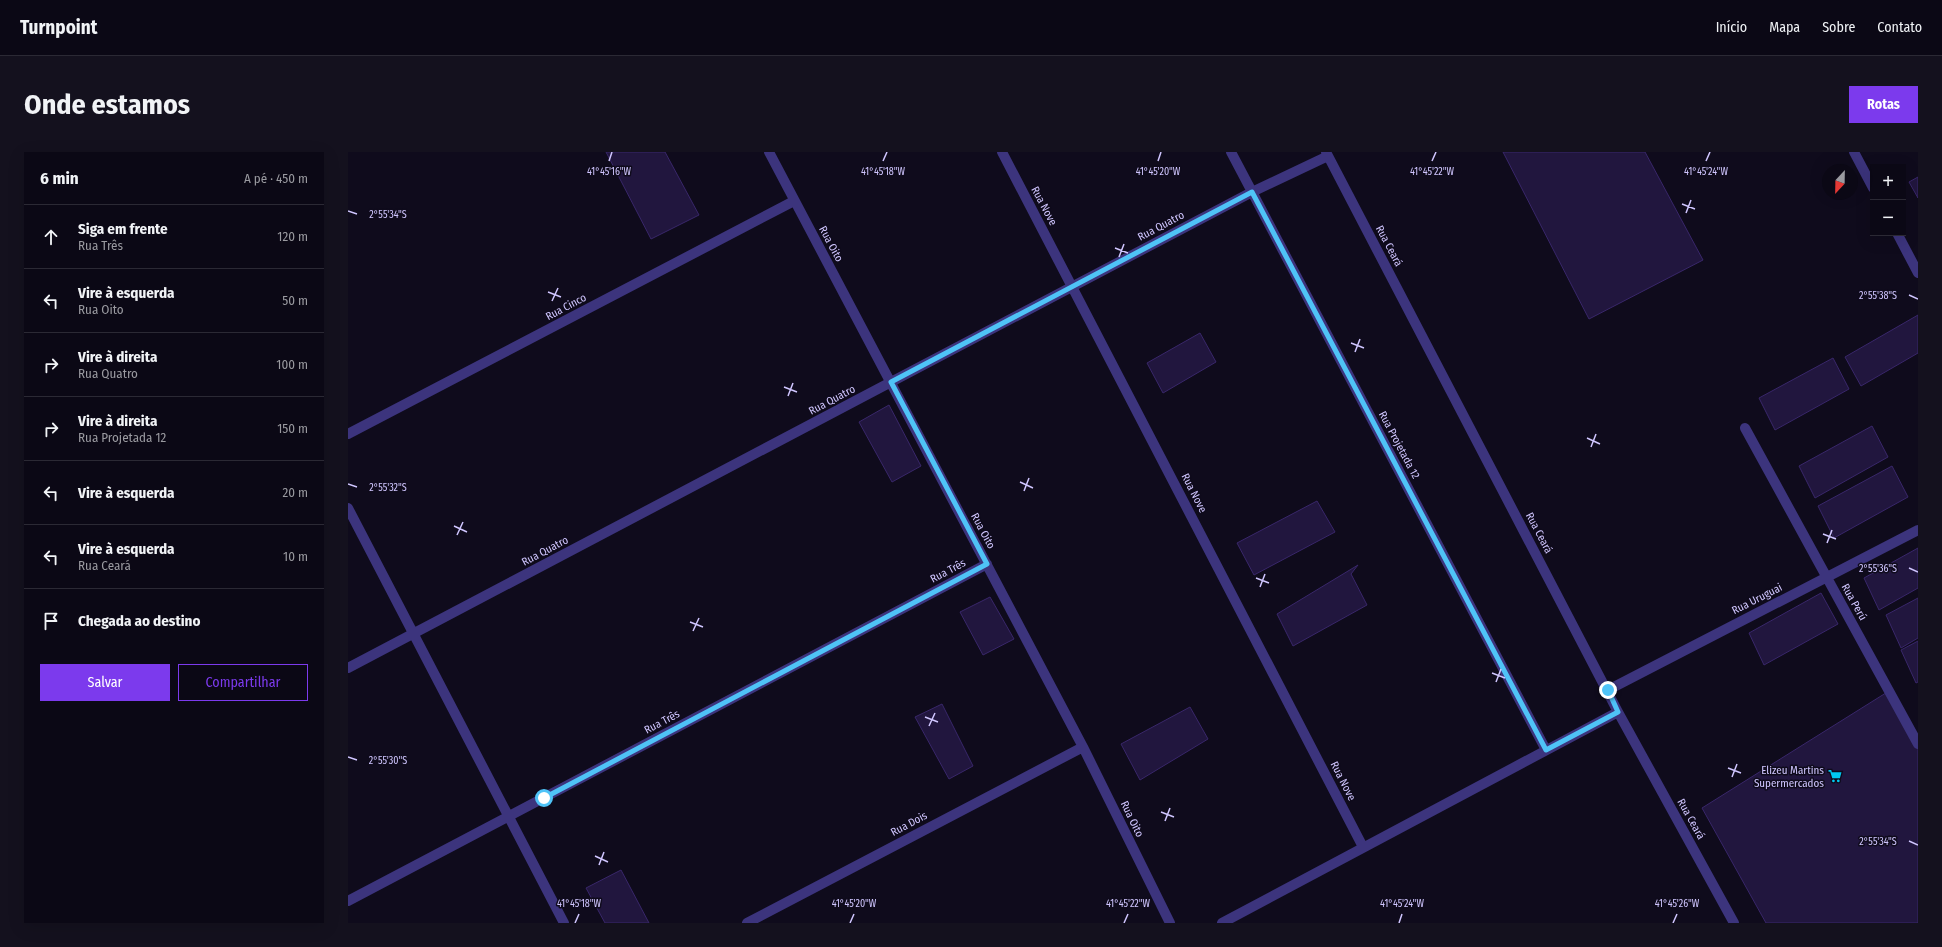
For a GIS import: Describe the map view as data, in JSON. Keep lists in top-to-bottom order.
{
  "streets": {
    "street": [
      "Rua Nove",
      "Rua Quatro",
      "Rua Oito",
      "Rua Ceará",
      "Rua Cinco",
      "Rua Projetada 12",
      "Rua Três",
      "Rua Uruguai",
      "Rua Perú",
      "Rua Dois"
    ]
  },
  "crossings": [
    ["Rua Nove", "Rua Quatro"],
    ["Rua Quatro", "Rua Oito"],
    ["Rua Quatro", "Rua Ceará"],
    ["Rua Quatro", "Rua Projetada 12"],
    ["Rua Oito", "Rua Cinco"],
    ["Rua Oito", "Rua Três"],
    ["Rua Oito", "Rua Dois"],
    ["Rua Ceará", "Rua Uruguai"],
    ["Rua Uruguai", "Rua Perú"]
  ],
  "places": {
    "supermarket": ["Elizeu Martins Supermercados"]
  },
  "north": "bottom",
  "page": {
    "header": "Turnpoint",
    "nav": [
      "Início",
      "Mapa",
      "Sobre",
      "Contato"
    ],
    "buttons": [
      "Rotas",
      ["Salvar", "Compartilhar"]
    ],
    "title": "Onde estamos",
    "heading": ["6 min", "A pé · 450 m"],
    "map_buttons": ["+", "−"],
    "list": [
      ["Siga em frente", "Rua Três", "120 m"],
      ["Vire à esquerda", "Rua Oito", "50 m"],
      ["Vire à direita", "Rua Quatro", "100 m"],
      ["Vire à direita", "Rua Projetada 12", "150 m"],
      ["Vire à esquerda", "20 m"],
      ["Vire à esquerda", "Rua Ceará", "10 m"],
      "Chegada ao destino"
    ]
  },
  "coordinates": [
    "41°45'24\"W",
    "41°45'16\"W",
    "41°45'18\"W",
    "41°45'20\"W",
    "41°45'22\"W",
    "2°55'34\"S",
    "2°55'38\"S",
    "2°55'32\"S",
    "2°55'36\"S",
    "2°55'30\"S",
    "41°45'26\"W"
  ]
}
